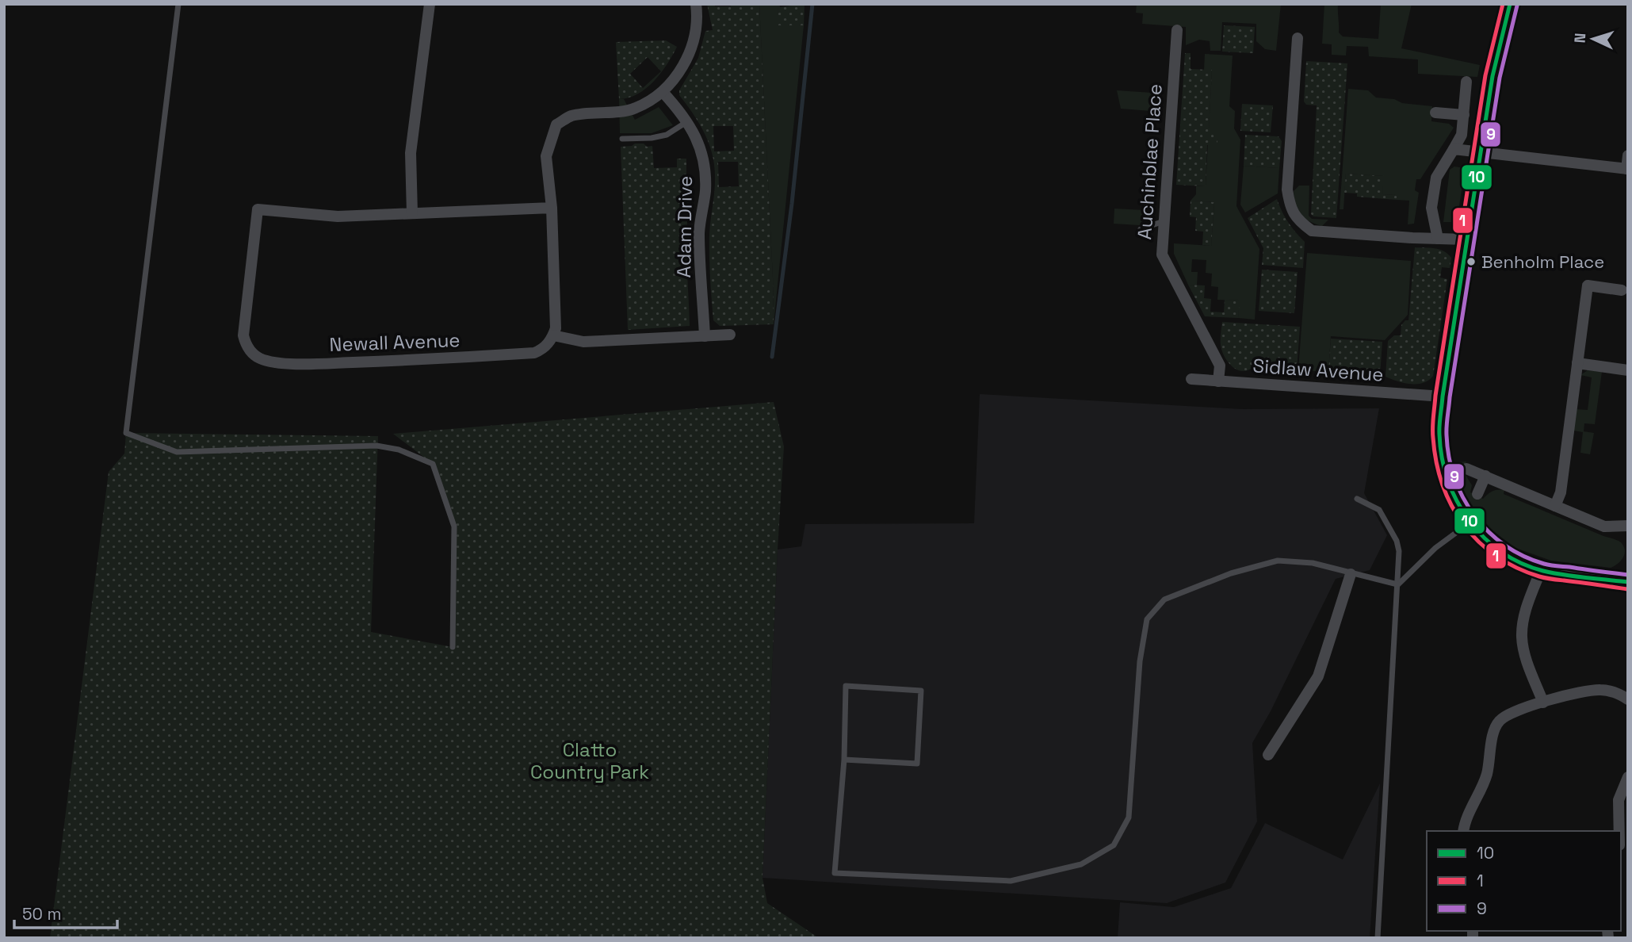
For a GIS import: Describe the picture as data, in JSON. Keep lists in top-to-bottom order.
{
  "streets": {
    "street": [
      "Auchinblae Place",
      "Adam Drive",
      "Newall Avenue",
      "Sidlaw Avenue"
    ]
  },
  "crossings": [
    ["Auchinblae Place", "Sidlaw Avenue"]
  ],
  "parks": ["Clatto Country Park"],
  "places": ["Benholm Place"],
  "lines": ["transit line 10", "transit line 1", "transit line 9"],
  "legend": ["10", "1", "9"],
  "scale_bar": "50 m",
  "north": "left"
}
